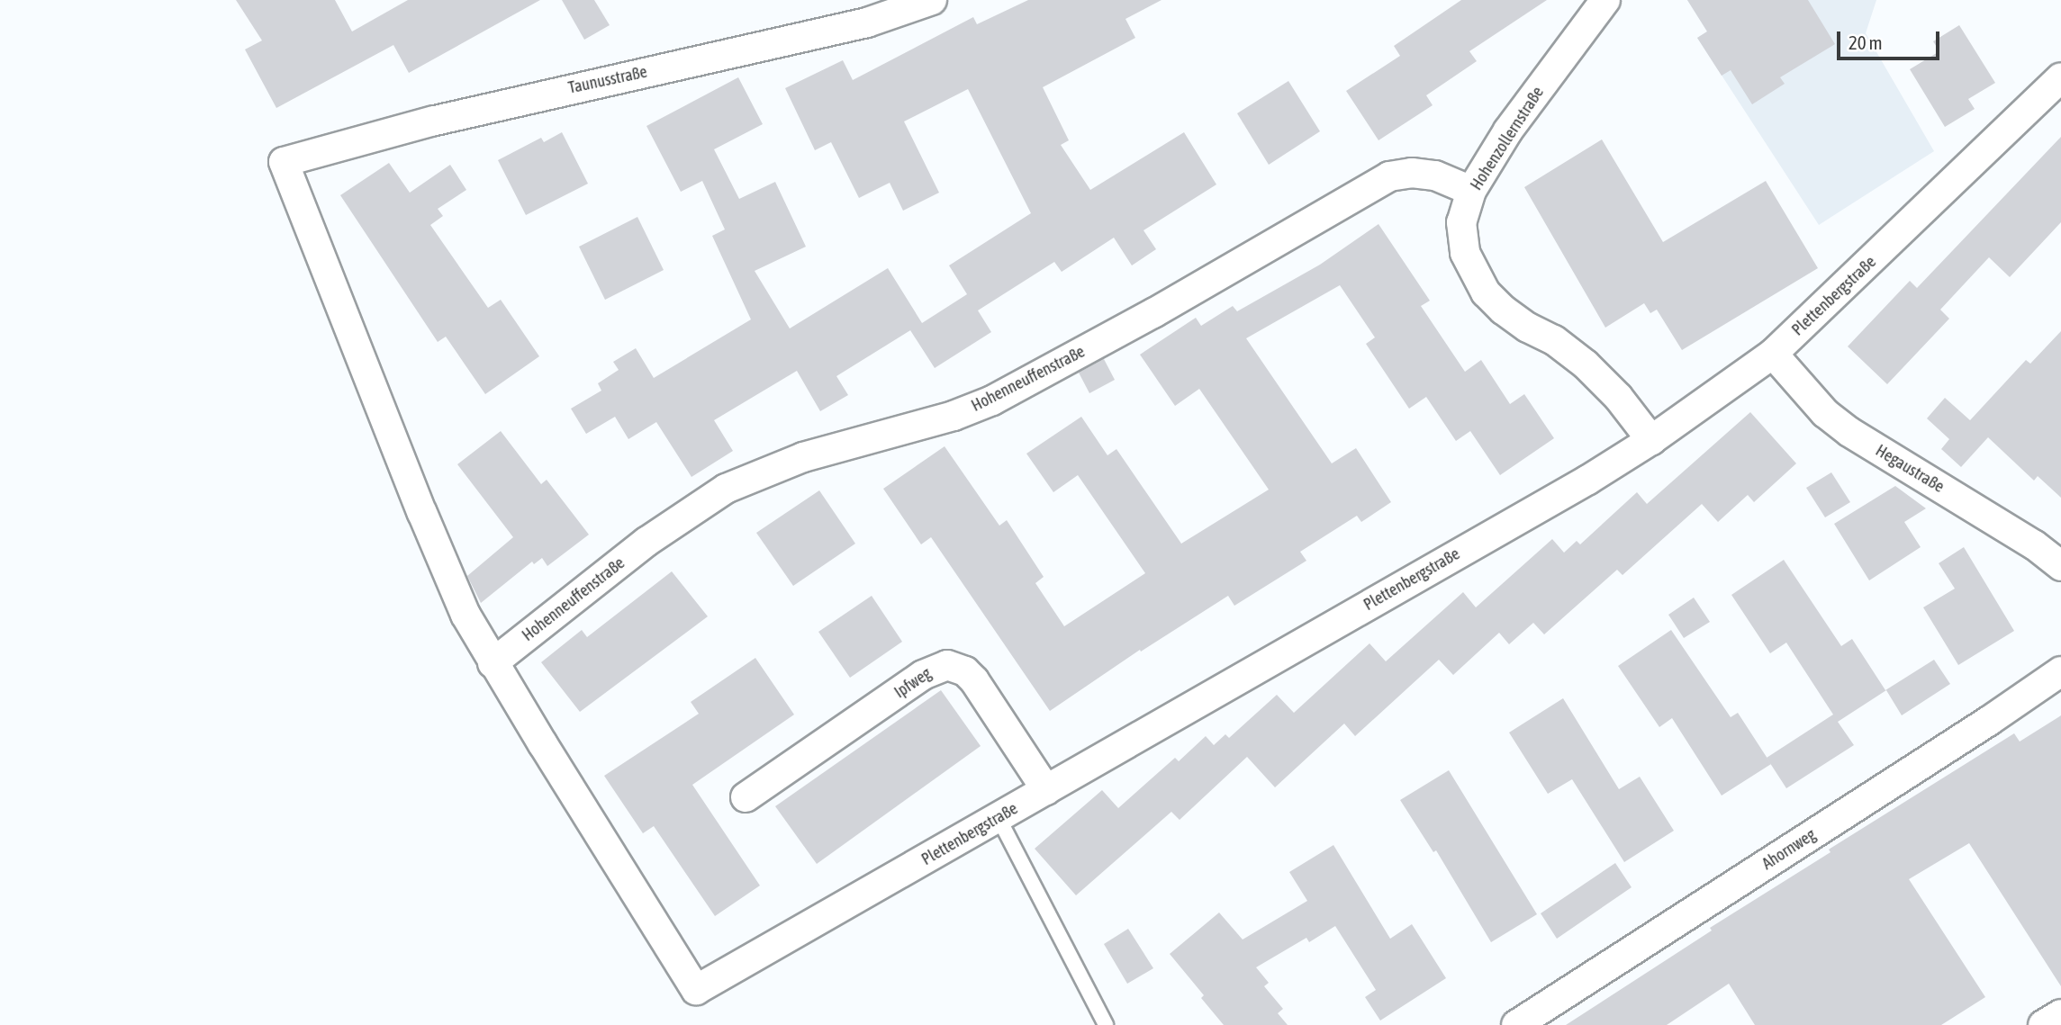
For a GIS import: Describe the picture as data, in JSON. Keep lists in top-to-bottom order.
{
  "streets": {
    "street": [
      "Taunusstraße",
      "Hohenzollernstraße",
      "Plettenbergstraße",
      "Hohenneuffenstraße",
      "Hegaustraße",
      "Ipfweg",
      "Ahornweg"
    ]
  },
  "crossings": [
    ["Taunusstraße", "Plettenbergstraße"],
    ["Taunusstraße", "Hohenneuffenstraße"],
    ["Hohenzollernstraße", "Plettenbergstraße"],
    ["Hohenzollernstraße", "Hohenneuffenstraße"],
    ["Plettenbergstraße", "Hohenneuffenstraße"],
    ["Plettenbergstraße", "Hegaustraße"],
    ["Plettenbergstraße", "Ipfweg"]
  ],
  "scale_bar": "20 m"
}
